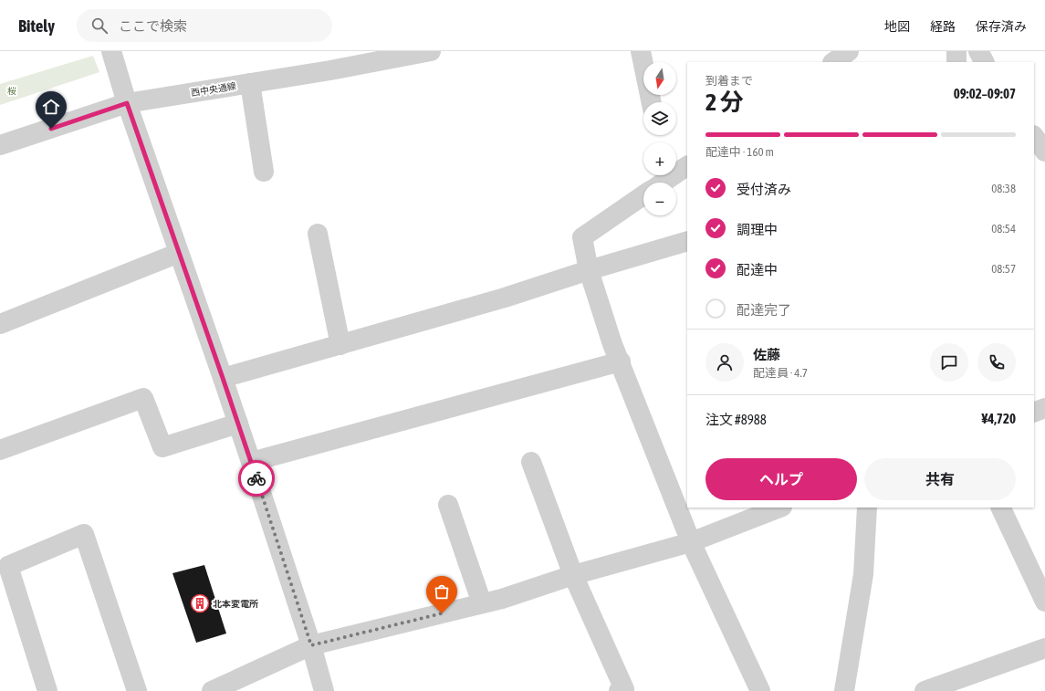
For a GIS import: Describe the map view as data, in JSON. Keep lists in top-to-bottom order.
{
  "streets": {
    "street": ["西中央通線"]
  },
  "parks": ["桜"],
  "places": {
    "building": ["北本変電所"]
  },
  "north": "bottom",
  "page": {
    "header": "Bitely",
    "search": "ここで検索",
    "nav": ["地図", "経路", "保存済み"],
    "map_buttons": ["+", "−"],
    "heading": ["2 分", "到着まで", "09:02–09:07"],
    "panel": [
      "佐藤",
      "配達員 · 4.7",
      "注文 #8988",
      "¥4,720"
    ],
    "bar": "配達中 · 160 m",
    "list": [
      ["受付済み", "08:38"],
      ["調理中", "08:54"],
      ["配達中", "08:57"],
      "配達完了"
    ],
    "buttons": ["ヘルプ", "共有"]
  }
}
